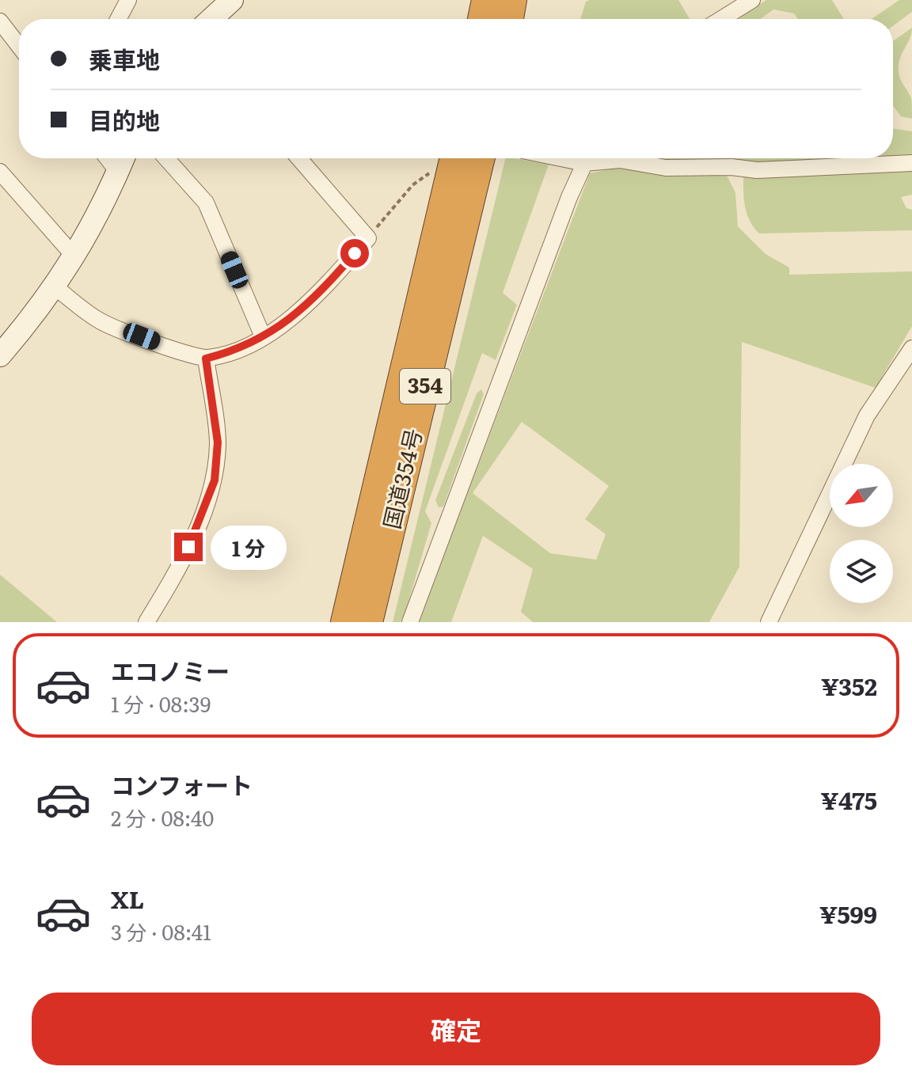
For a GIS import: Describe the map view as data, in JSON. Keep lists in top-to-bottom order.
{
  "streets": {
    "highway": ["354", "国道354号"]
  },
  "north": "bottom left",
  "page": {
    "banner": ["乗車地", "目的地"],
    "bubble": "1 分",
    "list": [
      {
        "name": "エコノミー",
        "note": "1 分 · 08:39",
        "value": "¥352"
      },
      {
        "name": "コンフォート",
        "note": "2 分 · 08:40",
        "value": "¥475"
      },
      {
        "name": "XL",
        "note": "3 分 · 08:41",
        "value": "¥599"
      }
    ],
    "buttons": "確定"
  }
}
